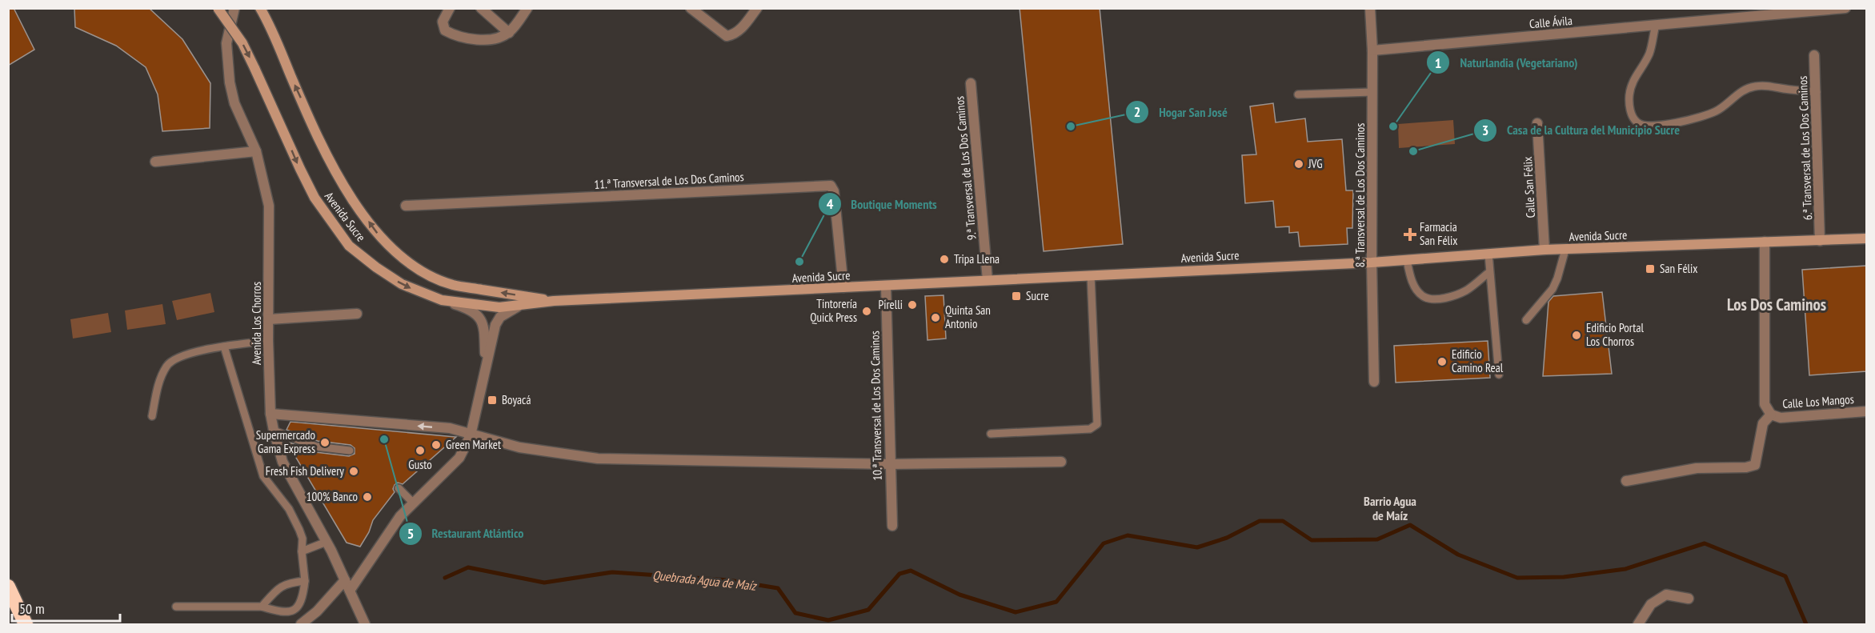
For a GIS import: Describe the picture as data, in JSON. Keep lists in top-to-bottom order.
{
  "streets": {
    "main road": ["Avenida Sucre"],
    "street": [
      "Calle Ávila",
      "6.ª Transversal de Los Dos Caminos",
      "9.ª Transversal de Los Dos Caminos",
      "11.ª Transversal de Los Dos Caminos",
      "Calle San Félix",
      "8.ª Transversal de Los Dos Caminos",
      "Avenida Los Chorros",
      "Calle Los Mangos",
      "10.ª Transversal de Los Dos Caminos"
    ]
  },
  "crossings": [
    ["Calle Ávila", "8.ª Transversal de Los Dos Caminos"],
    ["6.ª Transversal de Los Dos Caminos", "Avenida Sucre"],
    ["9.ª Transversal de Los Dos Caminos", "Avenida Sucre"],
    ["11.ª Transversal de Los Dos Caminos", "Avenida Sucre"],
    ["Calle San Félix", "Avenida Sucre"],
    ["8.ª Transversal de Los Dos Caminos", "Avenida Sucre"],
    ["Avenida Sucre", "10.ª Transversal de Los Dos Caminos"]
  ],
  "districts": ["Los Dos Caminos", "Barrio Agua de Maíz"],
  "water": ["Quebrada Agua de Maíz"],
  "places": {
    "other": [
      "Hogar San José",
      "Naturlandia (Vegetariano)",
      "Casa de la Cultura del Municipio Sucre",
      "JVG",
      "Tripa Llena",
      "Boutique Moments",
      "Pirelli",
      "Tintorería Quick Press",
      "Quinta San Antonio",
      "Edificio Portal Los Chorros",
      "Edificio Camino Real",
      "Restaurant Atlántico",
      "Supermercado Gama Express",
      "Green Market",
      "Gusto",
      "Fresh Fish Delivery",
      "100% Banco"
    ],
    "health": ["Farmacia San Félix"],
    "transit": ["San Félix", "Sucre", "Boyacá"]
  },
  "scale_bar": "50 m"
}
